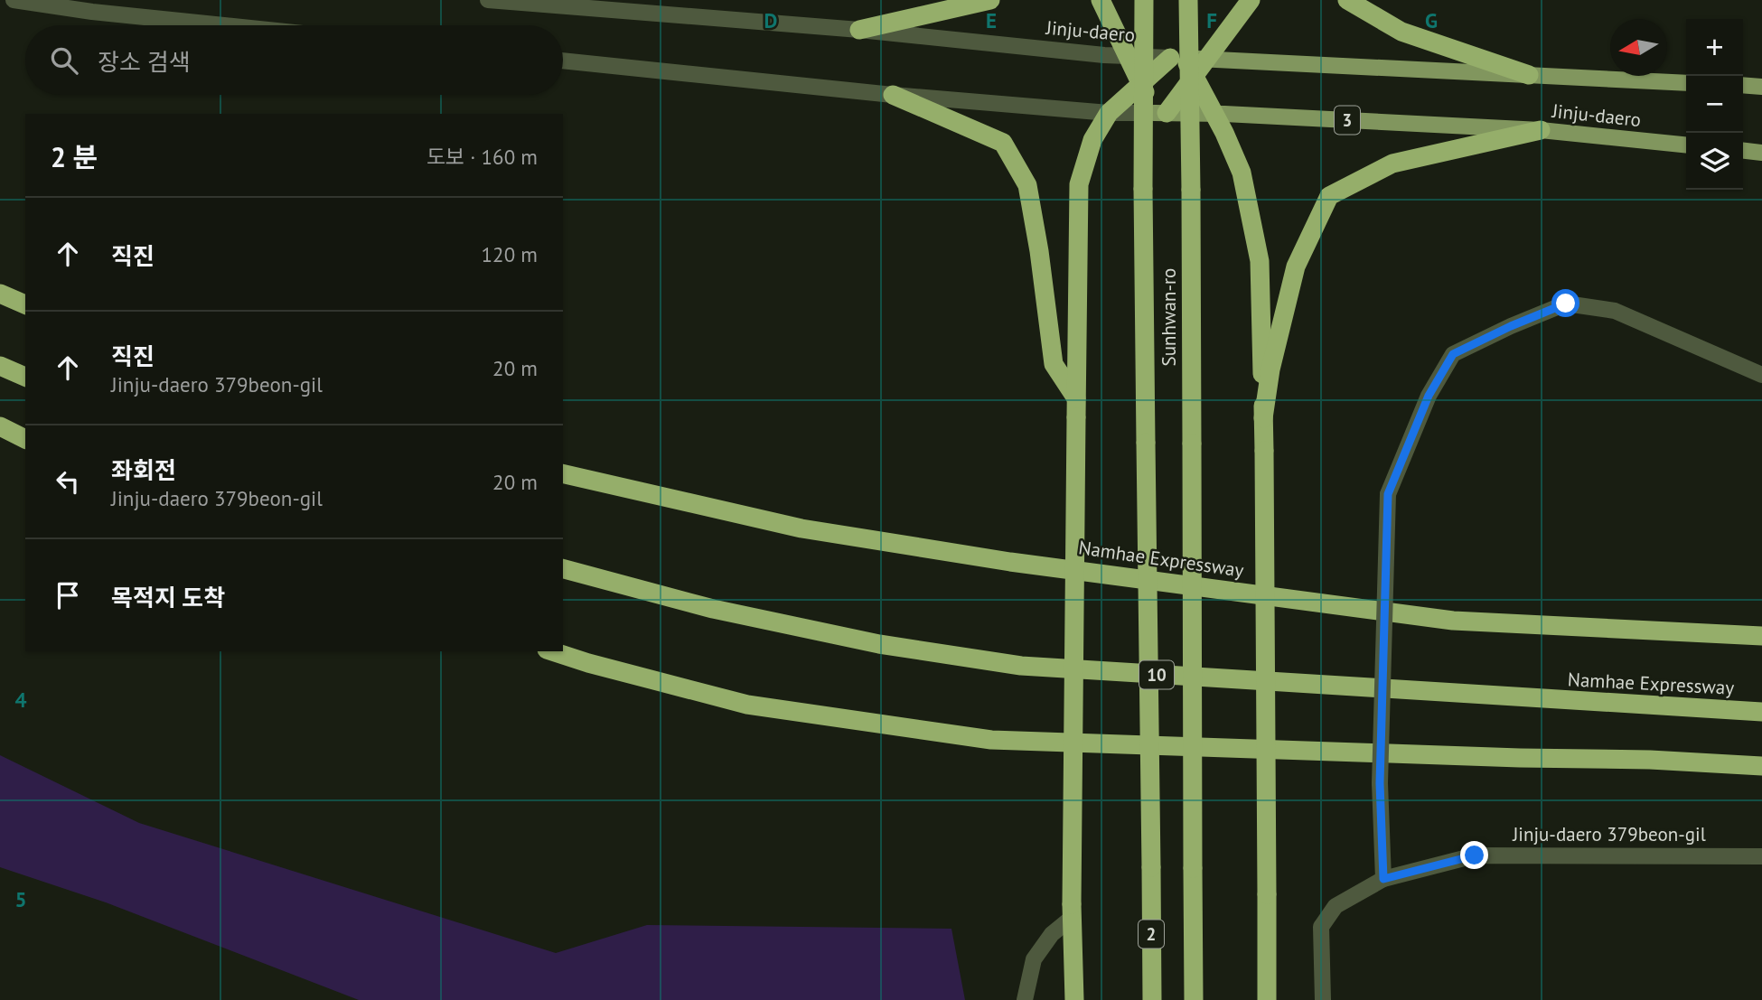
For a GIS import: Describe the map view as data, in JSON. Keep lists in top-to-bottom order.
{
  "streets": {
    "highway": [
      "Sunhwan-ro",
      "Namhae Expressway",
      "10",
      "2"
    ],
    "main road": ["Jinju-daero", "3"],
    "street": ["Jinju-daero 379beon-gil"]
  },
  "north": "left",
  "page": {
    "map_buttons": ["+", "−"],
    "search": "장소 검색",
    "heading": ["2 분", "도보 · 160 m"],
    "list": [
      ["직진", "120 m"],
      ["직진", "Jinju-daero 379beon-gil", "20 m"],
      ["좌회전", "Jinju-daero 379beon-gil", "20 m"],
      "목적지 도착"
    ]
  },
  "grid": {
    "columns": [
      "D",
      "E",
      "F",
      "G"
    ],
    "rows": ["4", "5"]
  }
}
